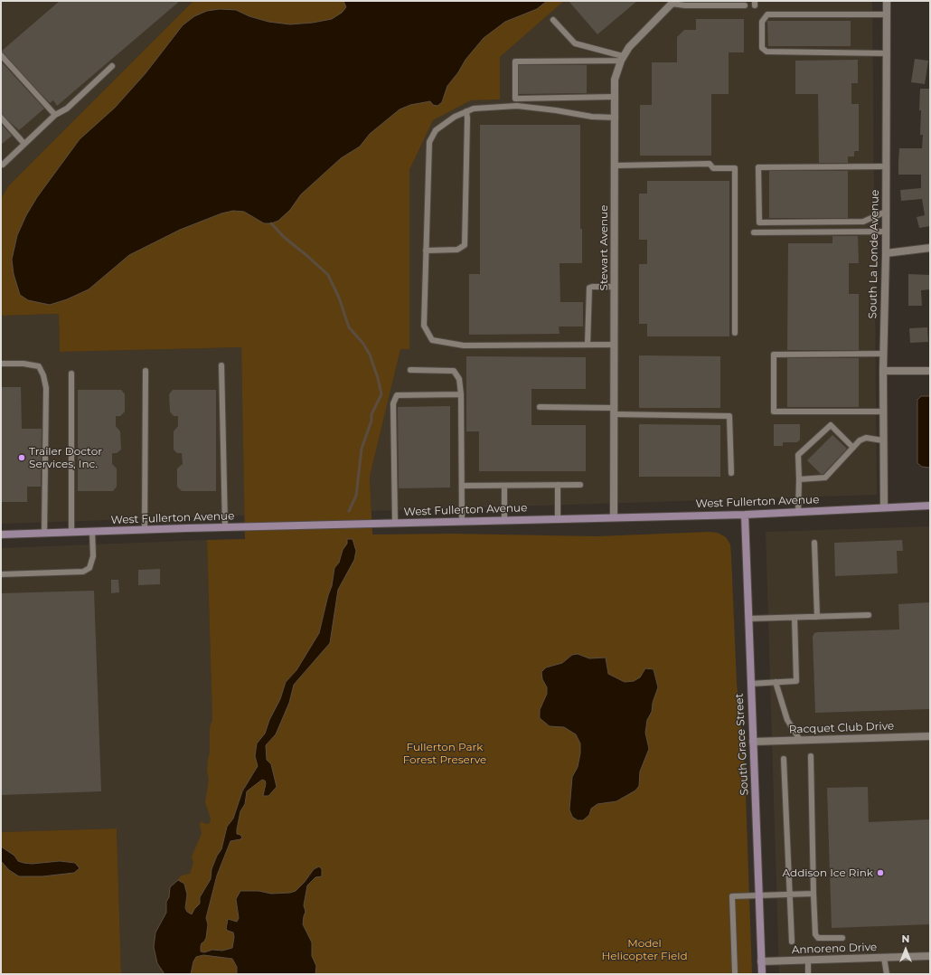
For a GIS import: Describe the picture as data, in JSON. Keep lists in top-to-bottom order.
{
  "streets": {
    "street": [
      "Stewart Avenue",
      "South La Londe Avenue",
      "West Fullerton Avenue",
      "Racquet Club Drive",
      "South Grace Street",
      "Annoreno Drive"
    ]
  },
  "crossings": [
    ["Stewart Avenue", "West Fullerton Avenue"],
    ["South La Londe Avenue", "West Fullerton Avenue"],
    ["West Fullerton Avenue", "South Grace Street"],
    ["Racquet Club Drive", "South Grace Street"],
    ["South Grace Street", "Annoreno Drive"]
  ],
  "parks": ["Fullerton Park Forest Preserve", "Model Helicopter Field"],
  "places": ["Trailer Doctor Services, Inc.", "Addison Ice Rink"],
  "north": "top"
}
